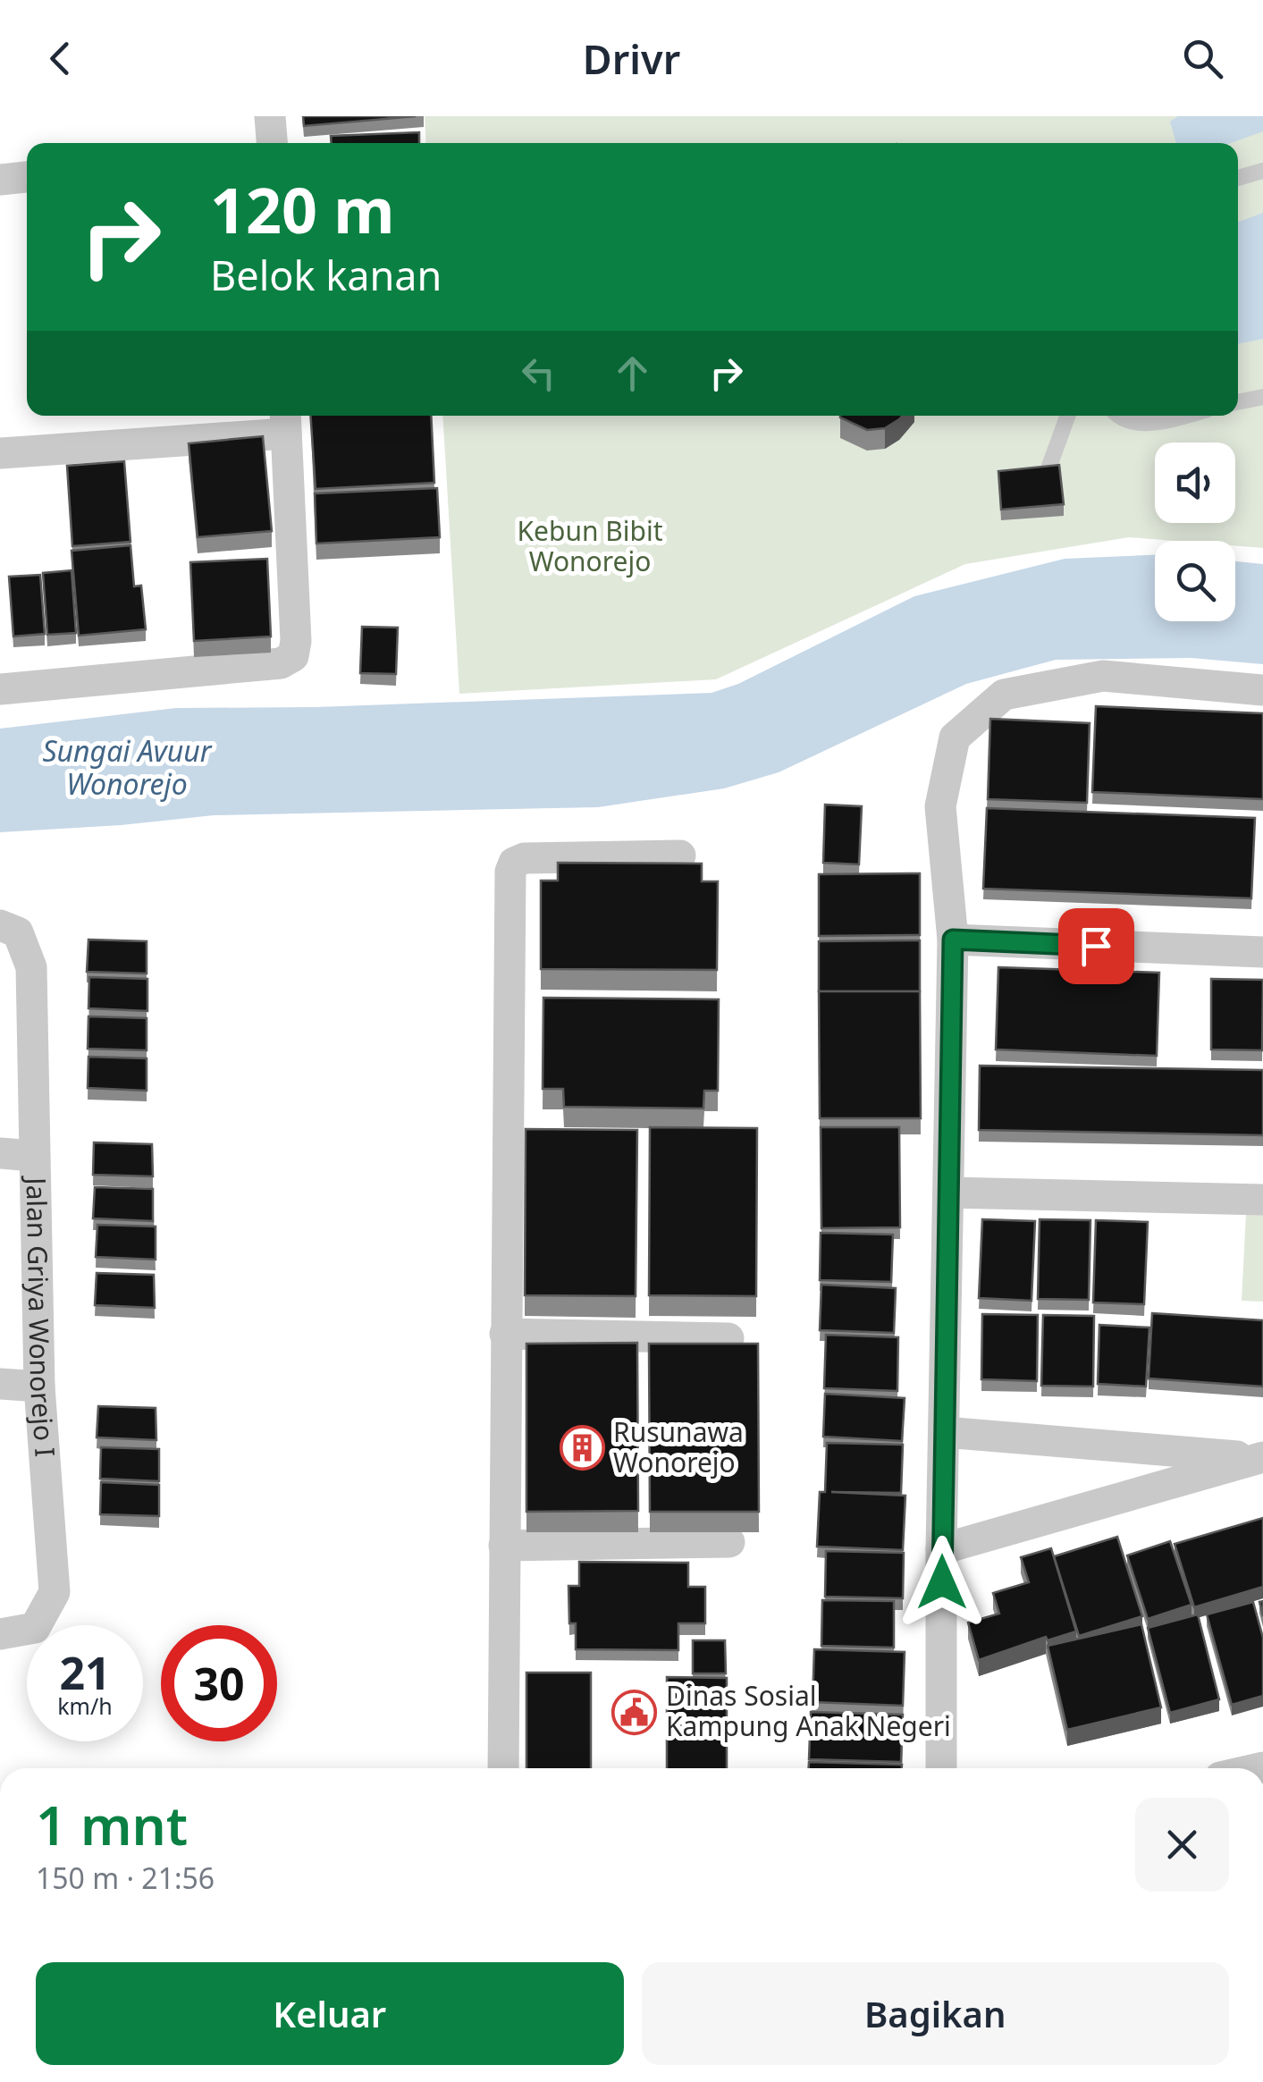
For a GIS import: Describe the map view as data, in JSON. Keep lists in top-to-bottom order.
{
  "streets": {
    "street": ["Jalan Griya Wonorejo I"]
  },
  "water": ["Sungai Avuur Wonorejo"],
  "parks": ["Kebun Bibit Wonorejo"],
  "places": {
    "building": ["Rusunawa Wonorejo"],
    "public building": ["Dinas Sosial Kampung Anak Negeri"]
  },
  "page": {
    "header": "Drivr",
    "turn": ["120 m", "Belok kanan"],
    "speed": "21 km/h",
    "limit": "30",
    "heading": ["1 mnt", "150 m · 21:56"],
    "buttons": ["Keluar", "Bagikan"]
  }
}
